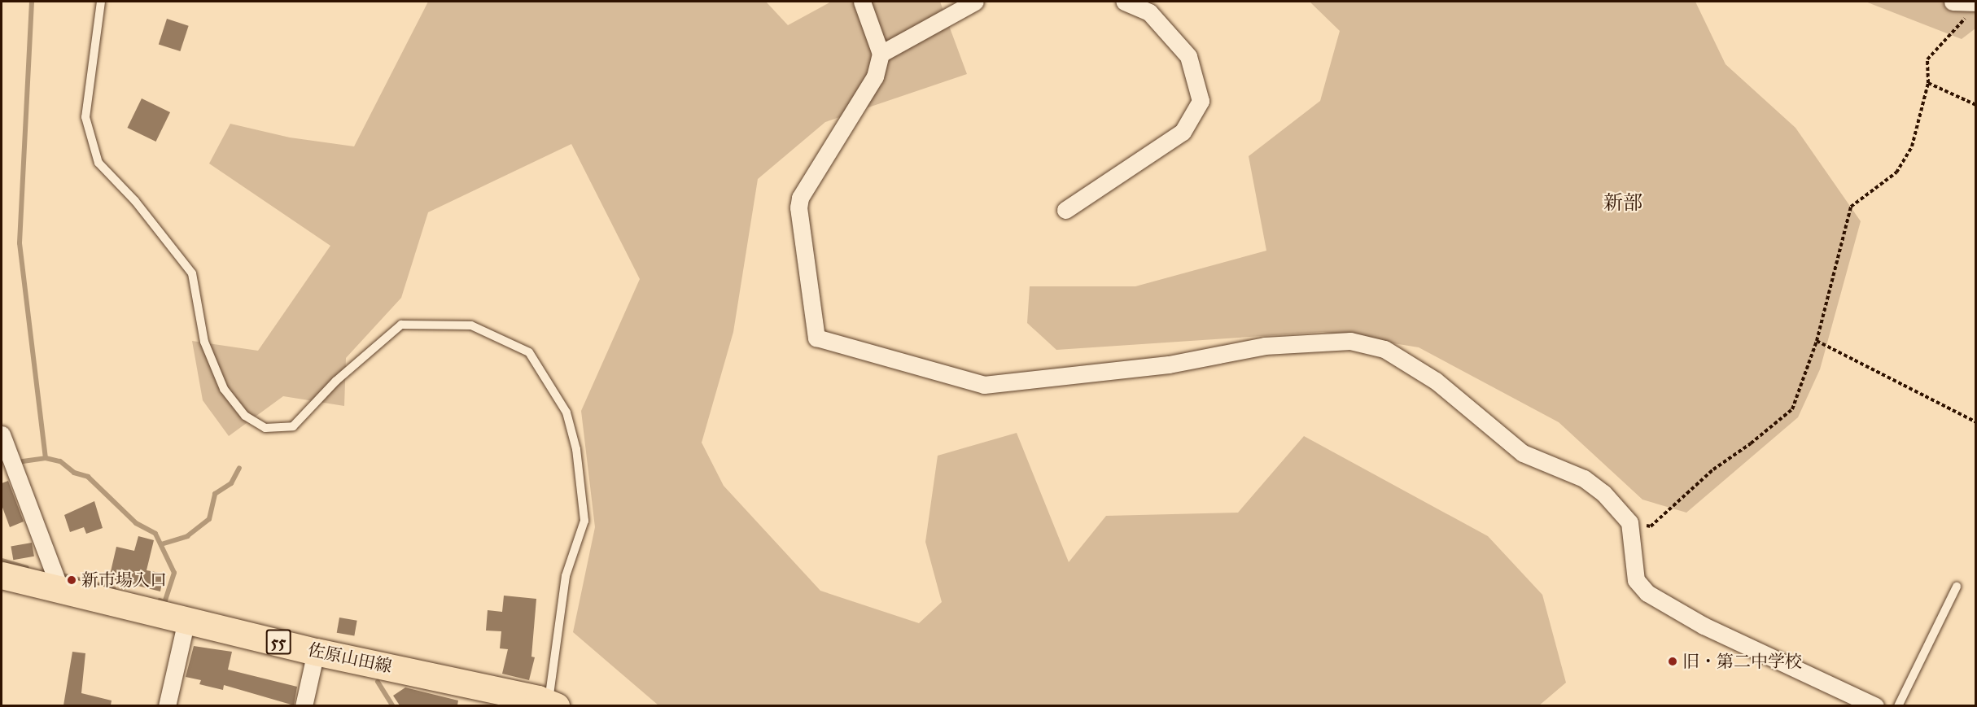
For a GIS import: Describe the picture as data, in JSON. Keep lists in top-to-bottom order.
{
  "streets": {
    "main road": ["55", "佐原山田線"]
  },
  "districts": ["新部"],
  "places": ["新市場入口", "旧・第二中学校"]
}
